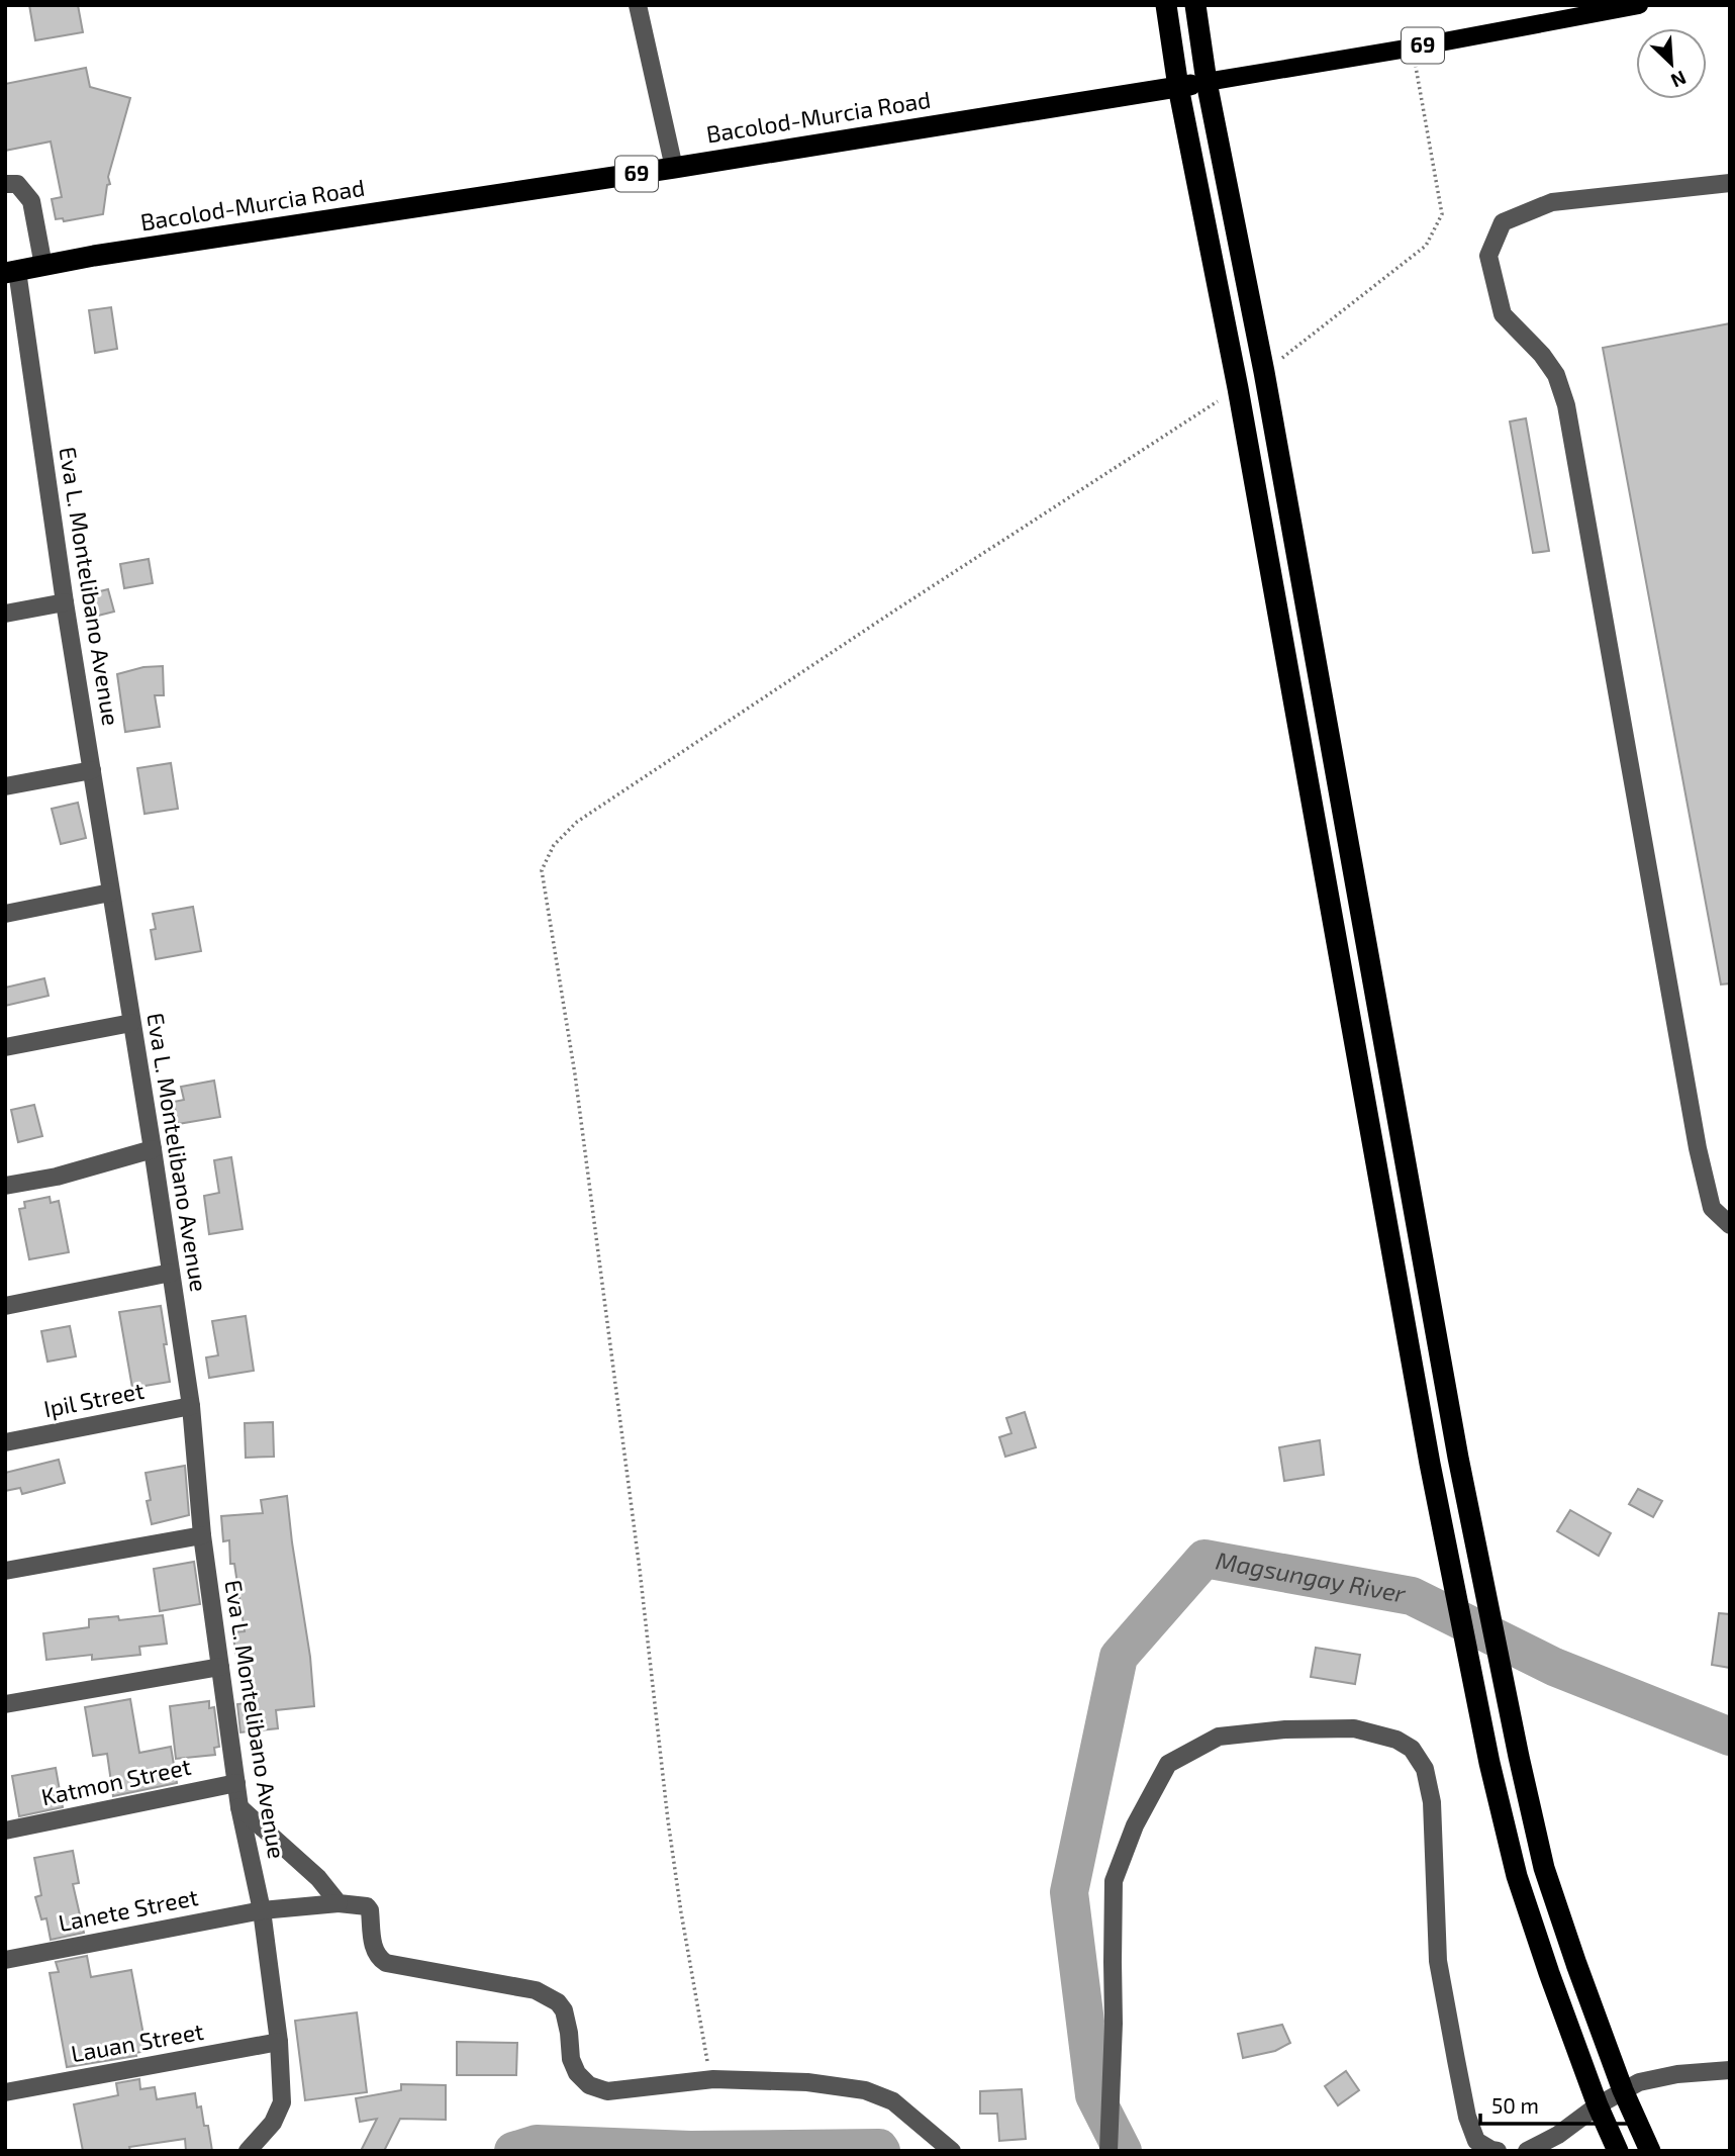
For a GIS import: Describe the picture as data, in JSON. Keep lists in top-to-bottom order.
{
  "streets": {
    "highway": ["69", "Bacolod-Murcia Road"],
    "street": [
      "Eva L. Montelibano Avenue",
      "Ipil Street",
      "Katmon Street",
      "Lanete Street",
      "Lauan Street"
    ]
  },
  "crossings": [
    ["Bacolod-Murcia Road", "Eva L. Montelibano Avenue"],
    ["Eva L. Montelibano Avenue", "Ipil Street"],
    ["Eva L. Montelibano Avenue", "Katmon Street"],
    ["Eva L. Montelibano Avenue", "Lanete Street"],
    ["Eva L. Montelibano Avenue", "Lauan Street"]
  ],
  "water": ["Magsungay River"],
  "scale_bar": "50 m",
  "north": "bottom right"
}
